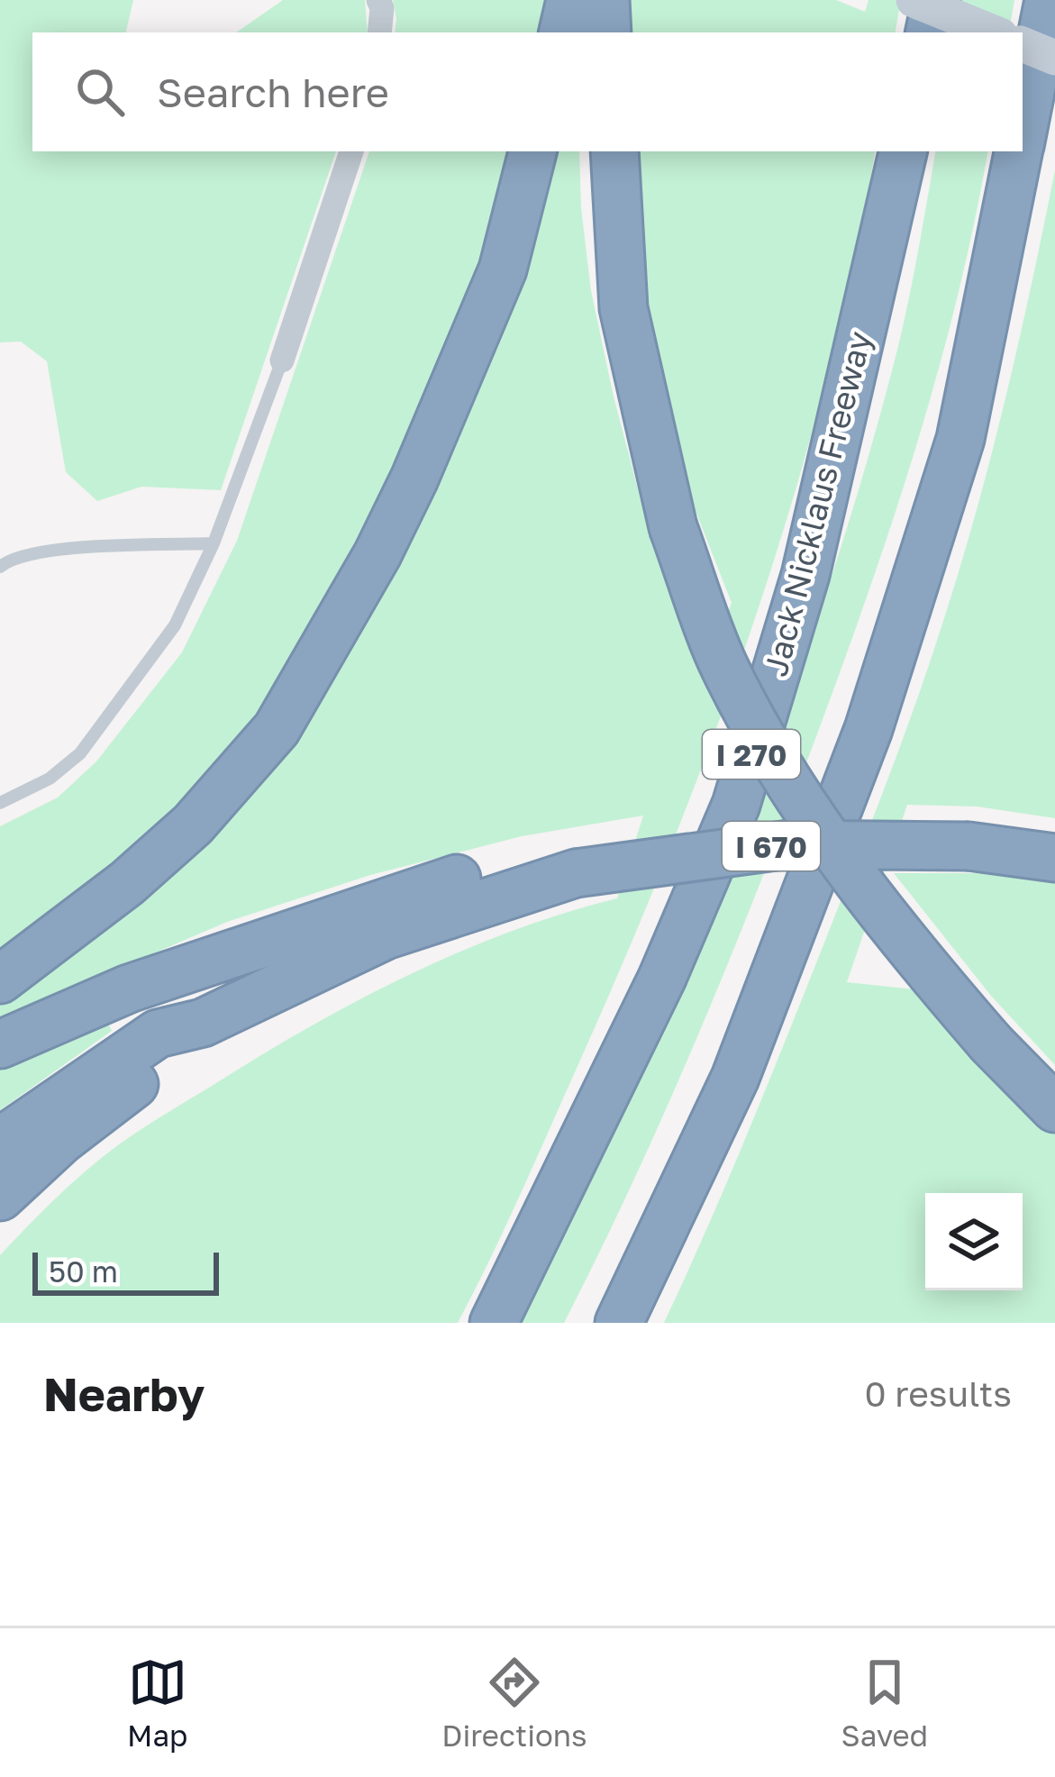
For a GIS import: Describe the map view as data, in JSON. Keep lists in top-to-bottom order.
{
  "streets": {
    "highway": ["Jack Nicklaus Freeway", "I 270", "I 670"]
  },
  "scale_bar": "50 m",
  "page": {
    "search": "Search here",
    "scale": "50 m",
    "heading": ["Nearby", "0 results"],
    "nav": ["Map", "Directions", "Saved"]
  }
}
